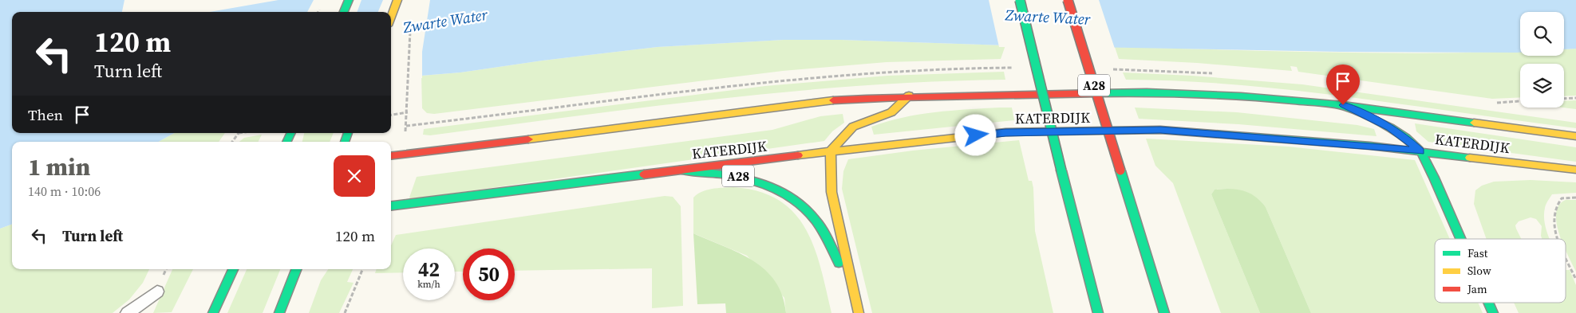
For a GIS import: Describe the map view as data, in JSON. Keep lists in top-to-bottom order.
{
  "streets": {
    "main road": ["A28", "KATERDIJK"]
  },
  "crossings": [
    ["A28", "KATERDIJK"]
  ],
  "water": ["Zwarte Water"],
  "legend": ["Fast", "Slow", "Jam"],
  "page": {
    "turn": ["120 m", "Turn left"],
    "then": "Then",
    "heading": ["1 min", "140 m · 10:06"],
    "list": [
      {
        "name": "Turn left",
        "value": "120 m"
      }
    ],
    "speed": "42 km/h",
    "limit": "50"
  }
}
